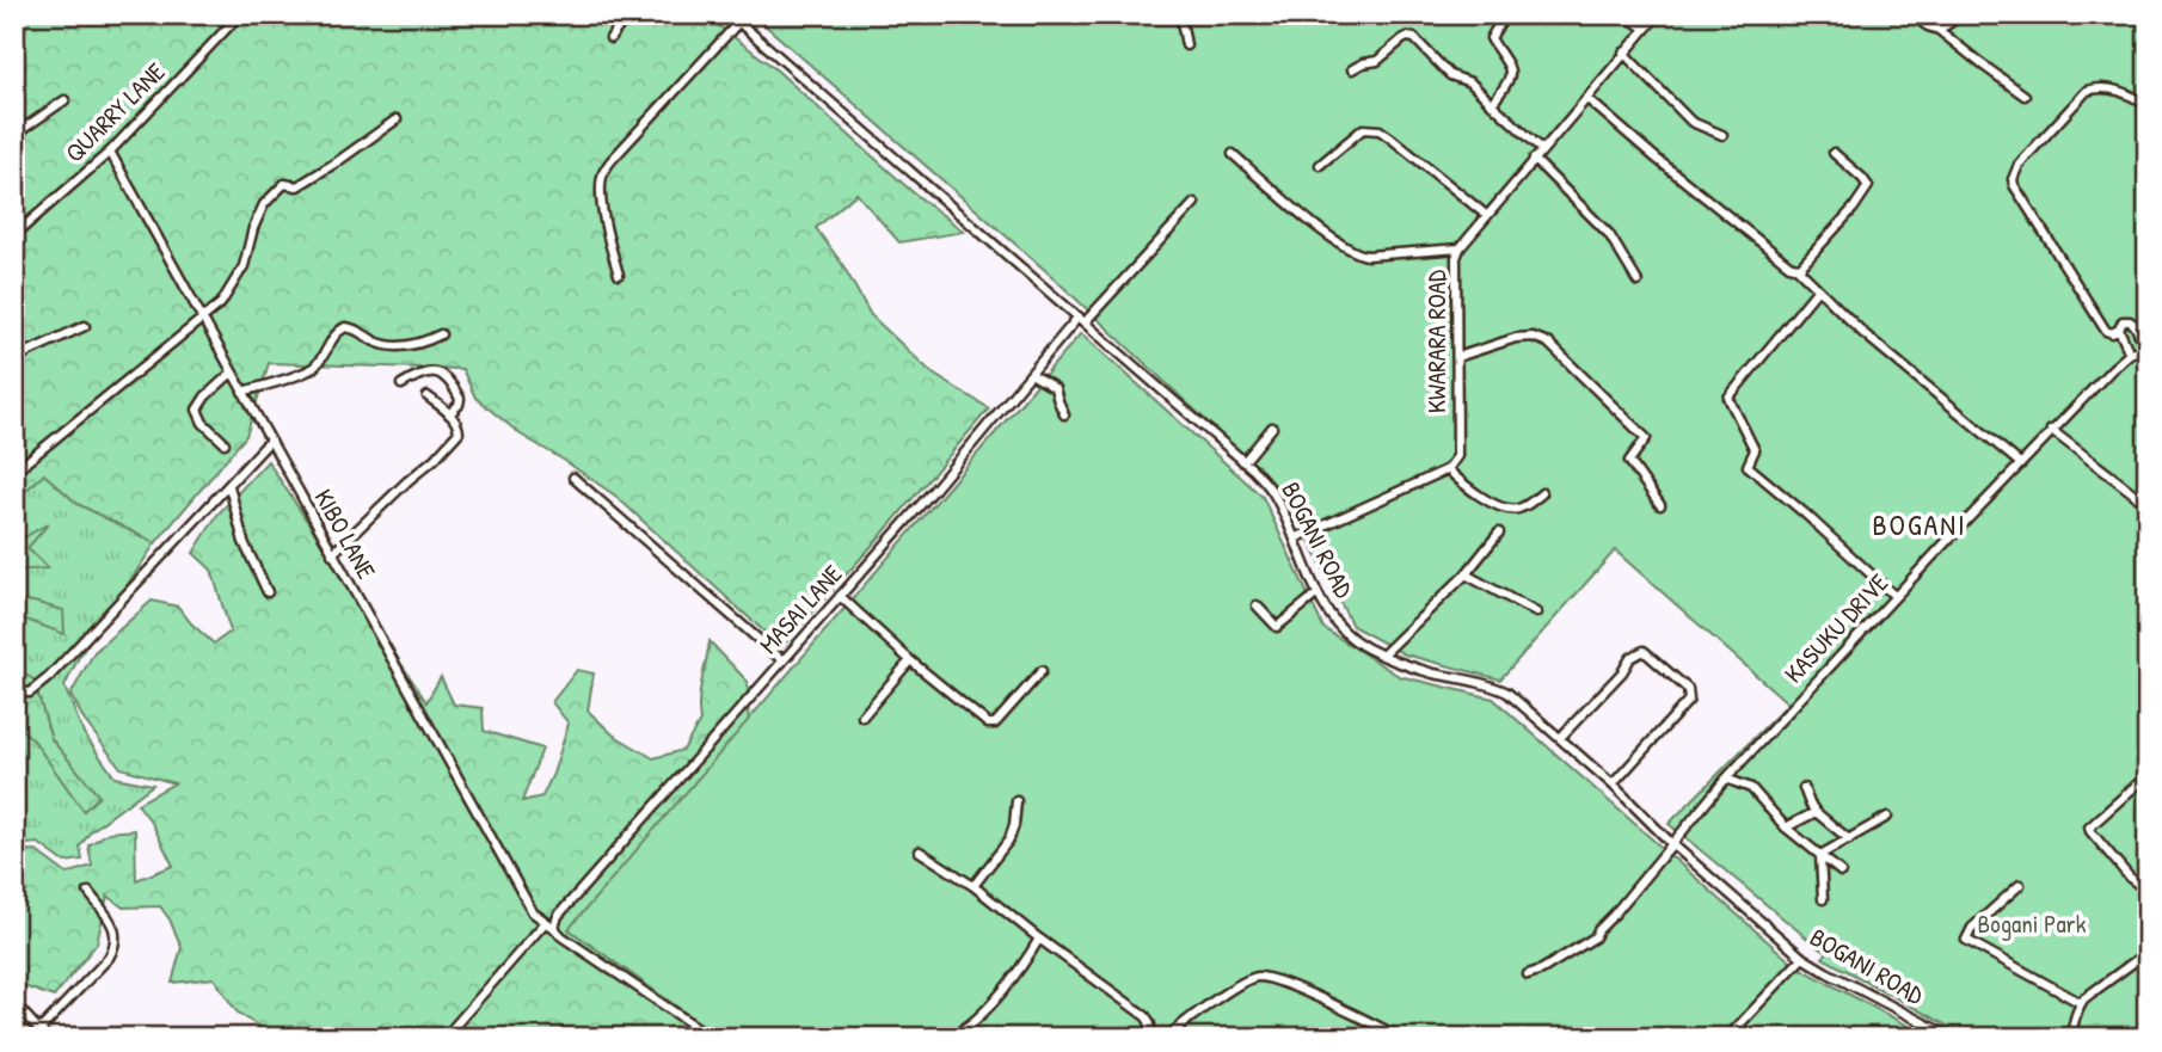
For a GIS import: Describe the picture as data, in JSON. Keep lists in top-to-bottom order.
{
  "streets": {
    "street": [
      "QUARRY LANE",
      "KWARARA ROAD",
      "KIBO LANE",
      "BOGANI ROAD",
      "MASAI LANE",
      "KASUKU DRIVE"
    ]
  },
  "crossings": [
    ["QUARRY LANE", "KIBO LANE"],
    ["KIBO LANE", "MASAI LANE"],
    ["BOGANI ROAD", "MASAI LANE"],
    ["BOGANI ROAD", "KASUKU DRIVE"]
  ],
  "districts": ["BOGANI"],
  "parks": ["Bogani Park"]
}
